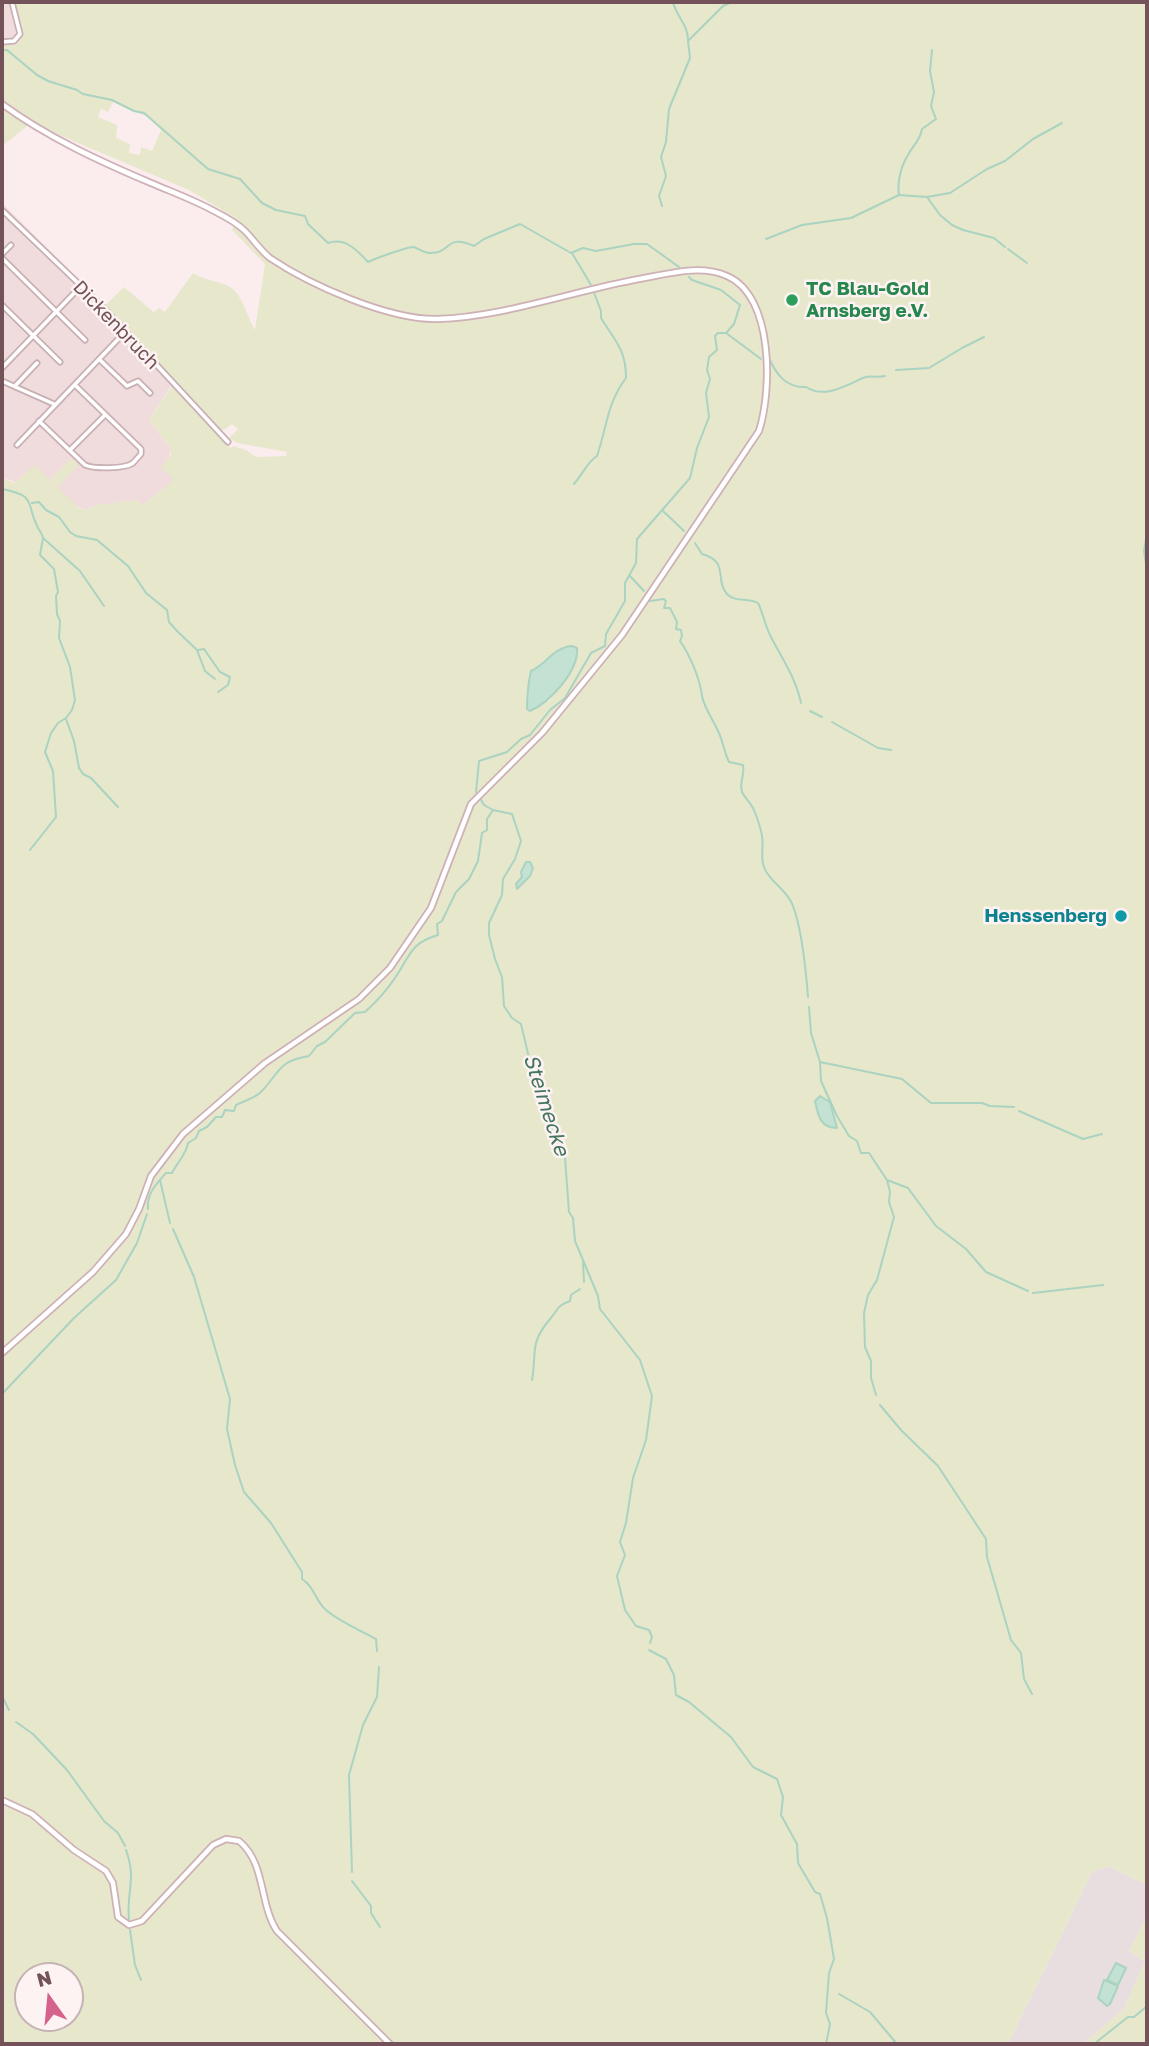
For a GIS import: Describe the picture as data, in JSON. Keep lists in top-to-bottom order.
{
  "streets": {
    "street": ["Dickenbruch"]
  },
  "water": ["Steimecke"],
  "places": ["TC Blau-Gold Arnsberg e.V.", "Henssenberg"],
  "north": "top"
}
